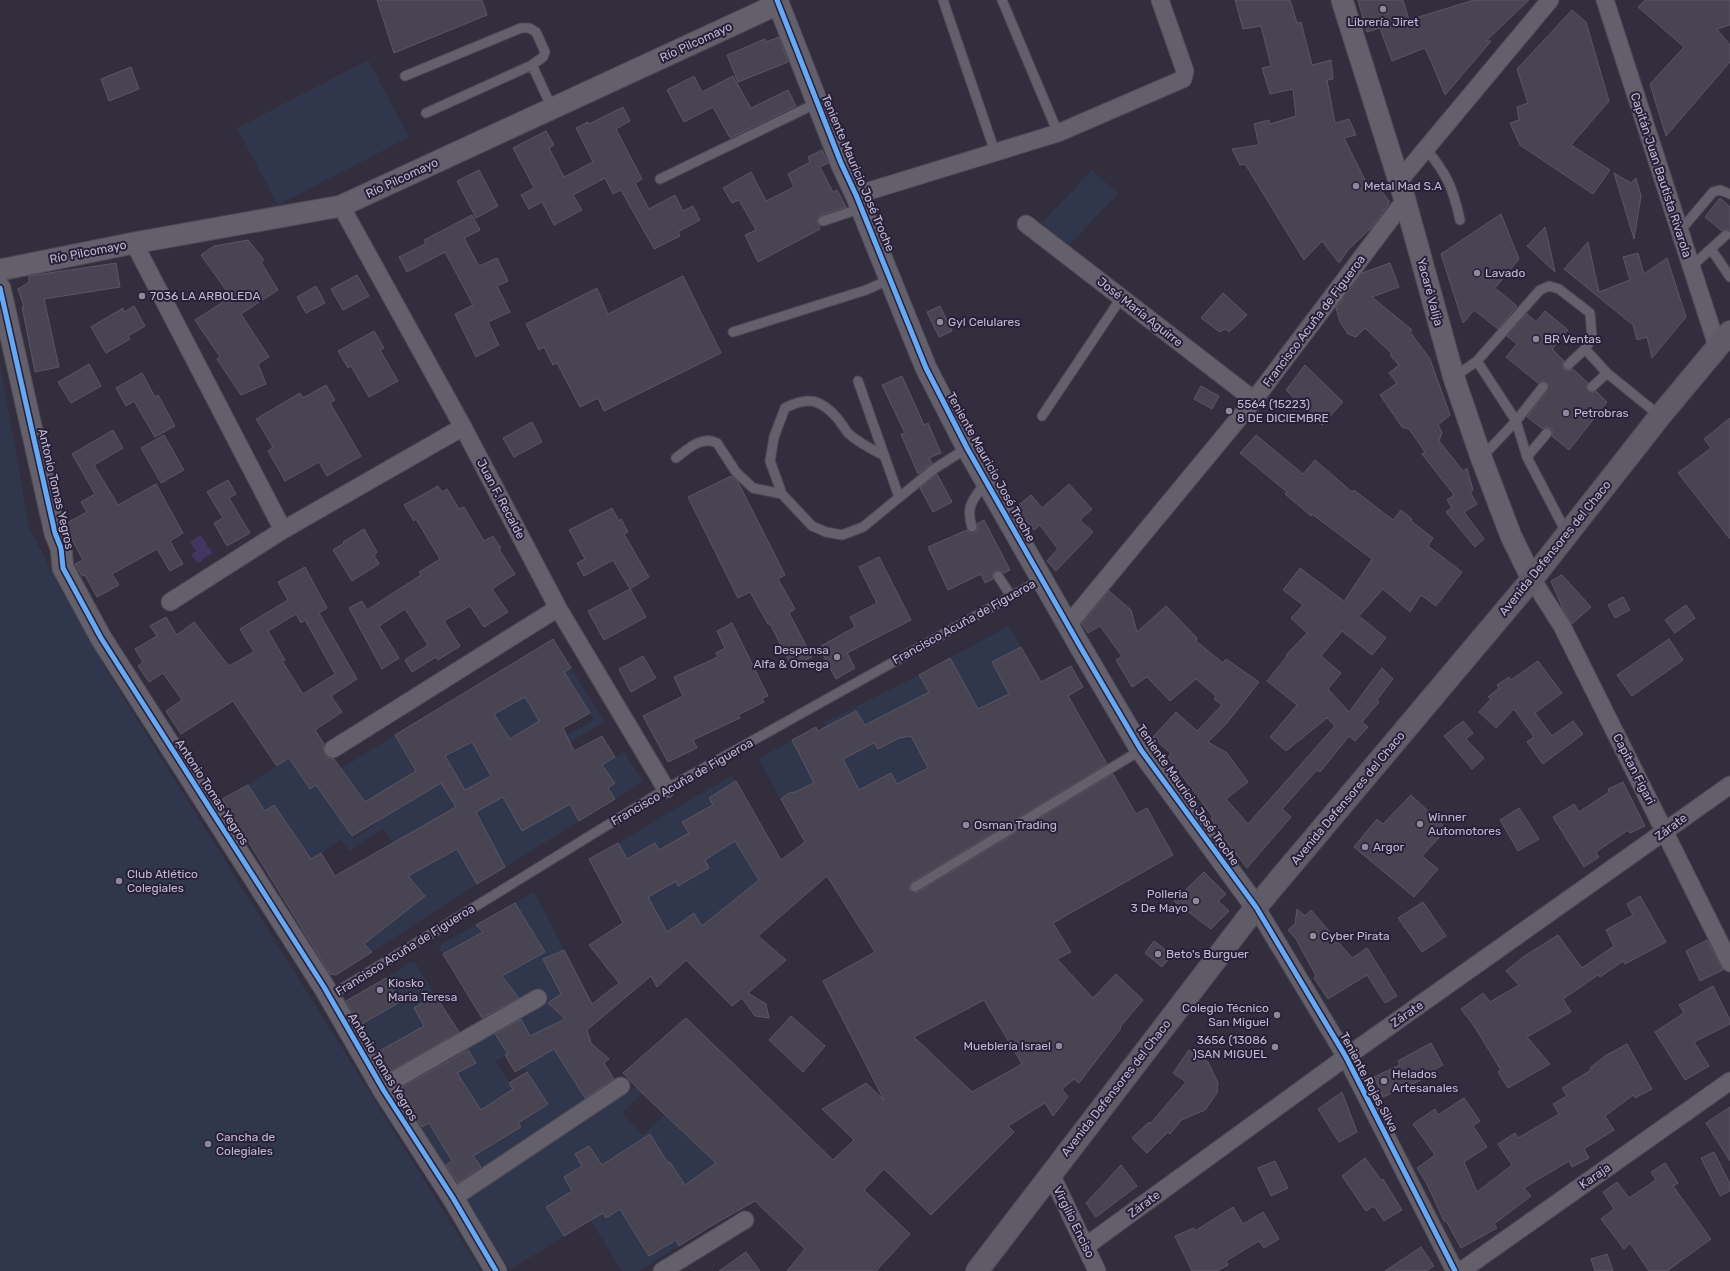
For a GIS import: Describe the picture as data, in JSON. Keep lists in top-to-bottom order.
{
  "streets": {
    "main road": ["Avenida Defensores del Chaco"],
    "street": [
      "Río Pilcomayo",
      "Teniente Mauricio José Troche",
      "Capitán Juan Bautista Rivarola",
      "Yacaré Valija",
      "José María Aguirre",
      "Francisco Acuña de Figueroa",
      "Antonio Tomas Yegros",
      "Juan F. Recalde",
      "Capitan Figari",
      "Zárate",
      "Teniente Rojas Silva",
      "Karaja",
      "Virgilio Enciso"
    ]
  },
  "crossings": [
    ["Río Pilcomayo", "Teniente Mauricio José Troche"],
    ["Río Pilcomayo", "Juan F. Recalde"],
    ["Teniente Mauricio José Troche", "Francisco Acuña de Figueroa"],
    ["Teniente Mauricio José Troche", "Avenida Defensores del Chaco"],
    ["Teniente Mauricio José Troche", "Teniente Rojas Silva"],
    ["Capitán Juan Bautista Rivarola", "Avenida Defensores del Chaco"],
    ["Yacaré Valija", "Francisco Acuña de Figueroa"],
    ["Yacaré Valija", "Avenida Defensores del Chaco"],
    ["Yacaré Valija", "Capitan Figari"],
    ["José María Aguirre", "Francisco Acuña de Figueroa"],
    ["Francisco Acuña de Figueroa", "Antonio Tomas Yegros"],
    ["Francisco Acuña de Figueroa", "Juan F. Recalde"],
    ["Avenida Defensores del Chaco", "Capitan Figari"],
    ["Avenida Defensores del Chaco", "Teniente Rojas Silva"],
    ["Avenida Defensores del Chaco", "Virgilio Enciso"],
    ["Capitan Figari", "Zárate"],
    ["Zárate", "Teniente Rojas Silva"],
    ["Zárate", "Virgilio Enciso"]
  ],
  "places": [
    "Librería Jiret",
    "Metal Mad S.A",
    "Lavado",
    "7036 LA ARBOLEDA",
    "Gyl Celulares",
    "BR Ventas",
    "5564 (15223) 8 DE DICIEMBRE",
    "Petrobras",
    "Despensa Alfa & Omega",
    "Winner Automotores",
    "Osman Trading",
    "Argor",
    "Club Atlético Colegiales",
    "Polleria 3 De Mayo",
    "Cyber Pirata",
    "Beto's Burguer",
    "Kiosko Maria Teresa",
    "Colegio Técnico San Miguel",
    "Mueblería Israel",
    "3656 (13086 )SAN MIGUEL",
    "Helados Artesanales",
    "Cancha de Colegiales"
  ]
}
